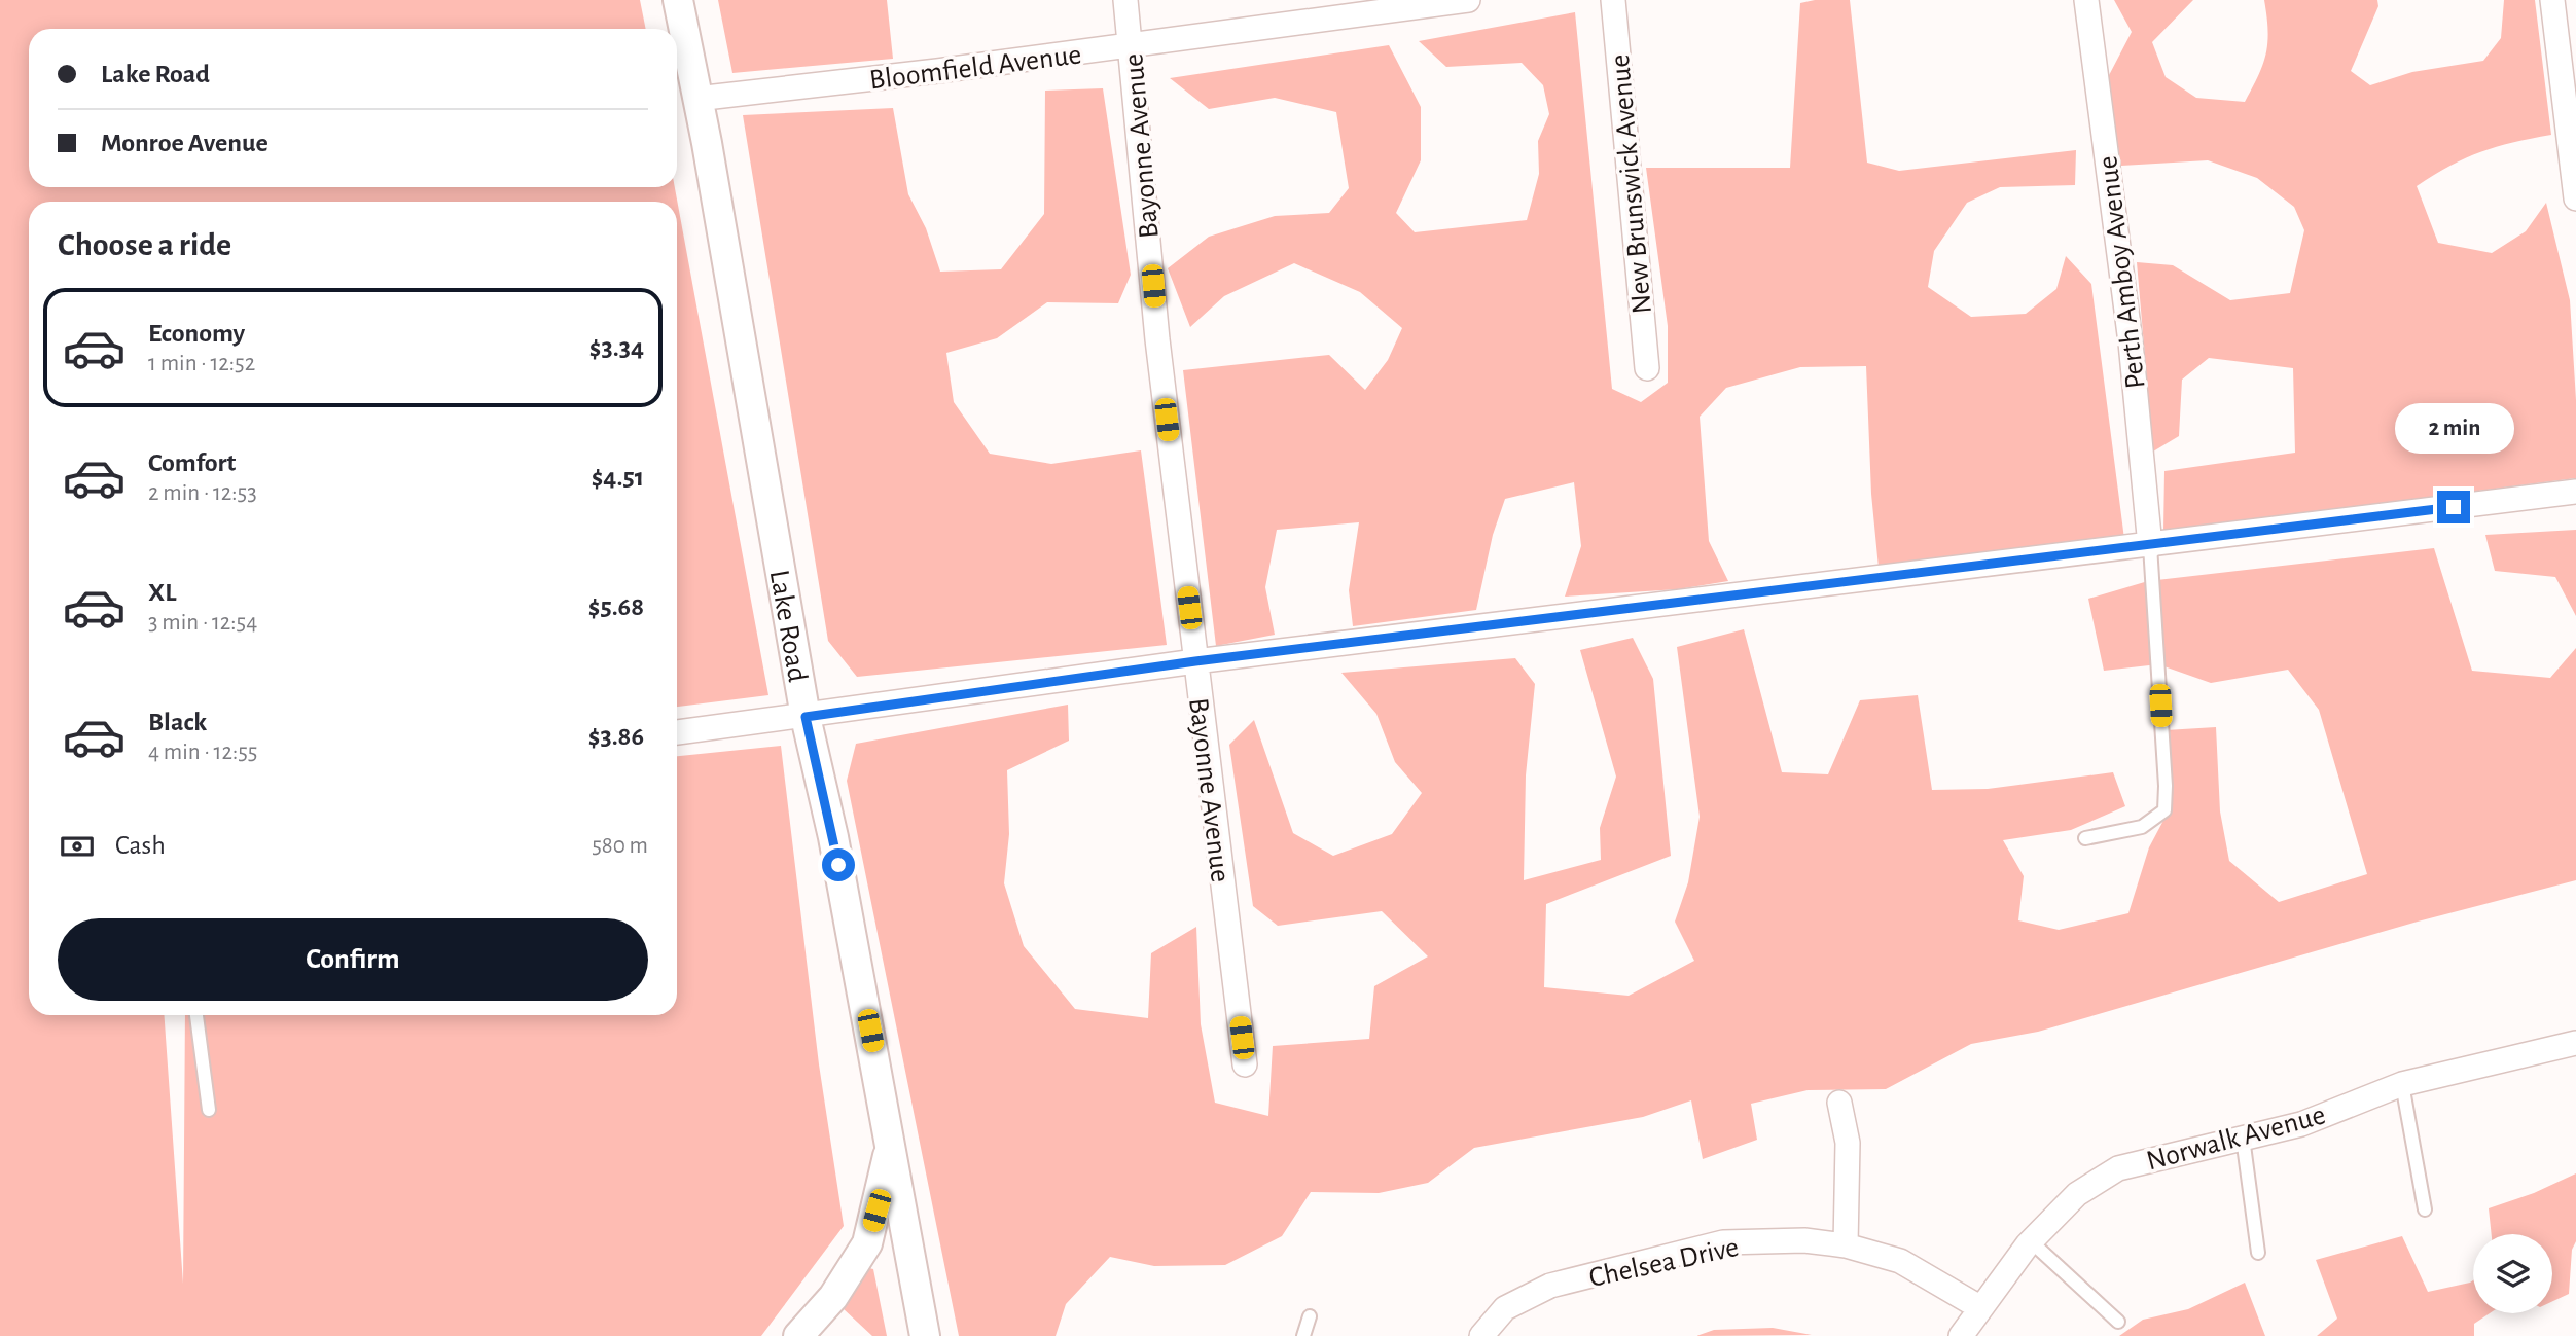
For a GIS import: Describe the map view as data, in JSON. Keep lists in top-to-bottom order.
{
  "streets": {
    "street": [
      "Bloomfield Avenue",
      "Bayonne Avenue",
      "New Brunswick Avenue",
      "Perth Amboy Avenue",
      "Lake Road",
      "Norwalk Avenue",
      "Chelsea Drive"
    ]
  },
  "crossings": [
    ["Bloomfield Avenue", "Bayonne Avenue"],
    ["Bloomfield Avenue", "Lake Road"],
    ["Norwalk Avenue", "Chelsea Drive"]
  ],
  "page": {
    "banner": ["Lake Road", "Monroe Avenue"],
    "heading": "Choose a ride",
    "list": [
      {
        "name": "Economy",
        "note": "1 min · 12:52",
        "value": "$3.34"
      },
      {
        "name": "Comfort",
        "note": "2 min · 12:53",
        "value": "$4.51"
      },
      {
        "name": "XL",
        "note": "3 min · 12:54",
        "value": "$5.68"
      },
      {
        "name": "Black",
        "note": "4 min · 12:55",
        "value": "$3.86"
      }
    ],
    "bubble": "2 min",
    "pay": ["Cash", "580 m"],
    "buttons": "Confirm"
  }
}
